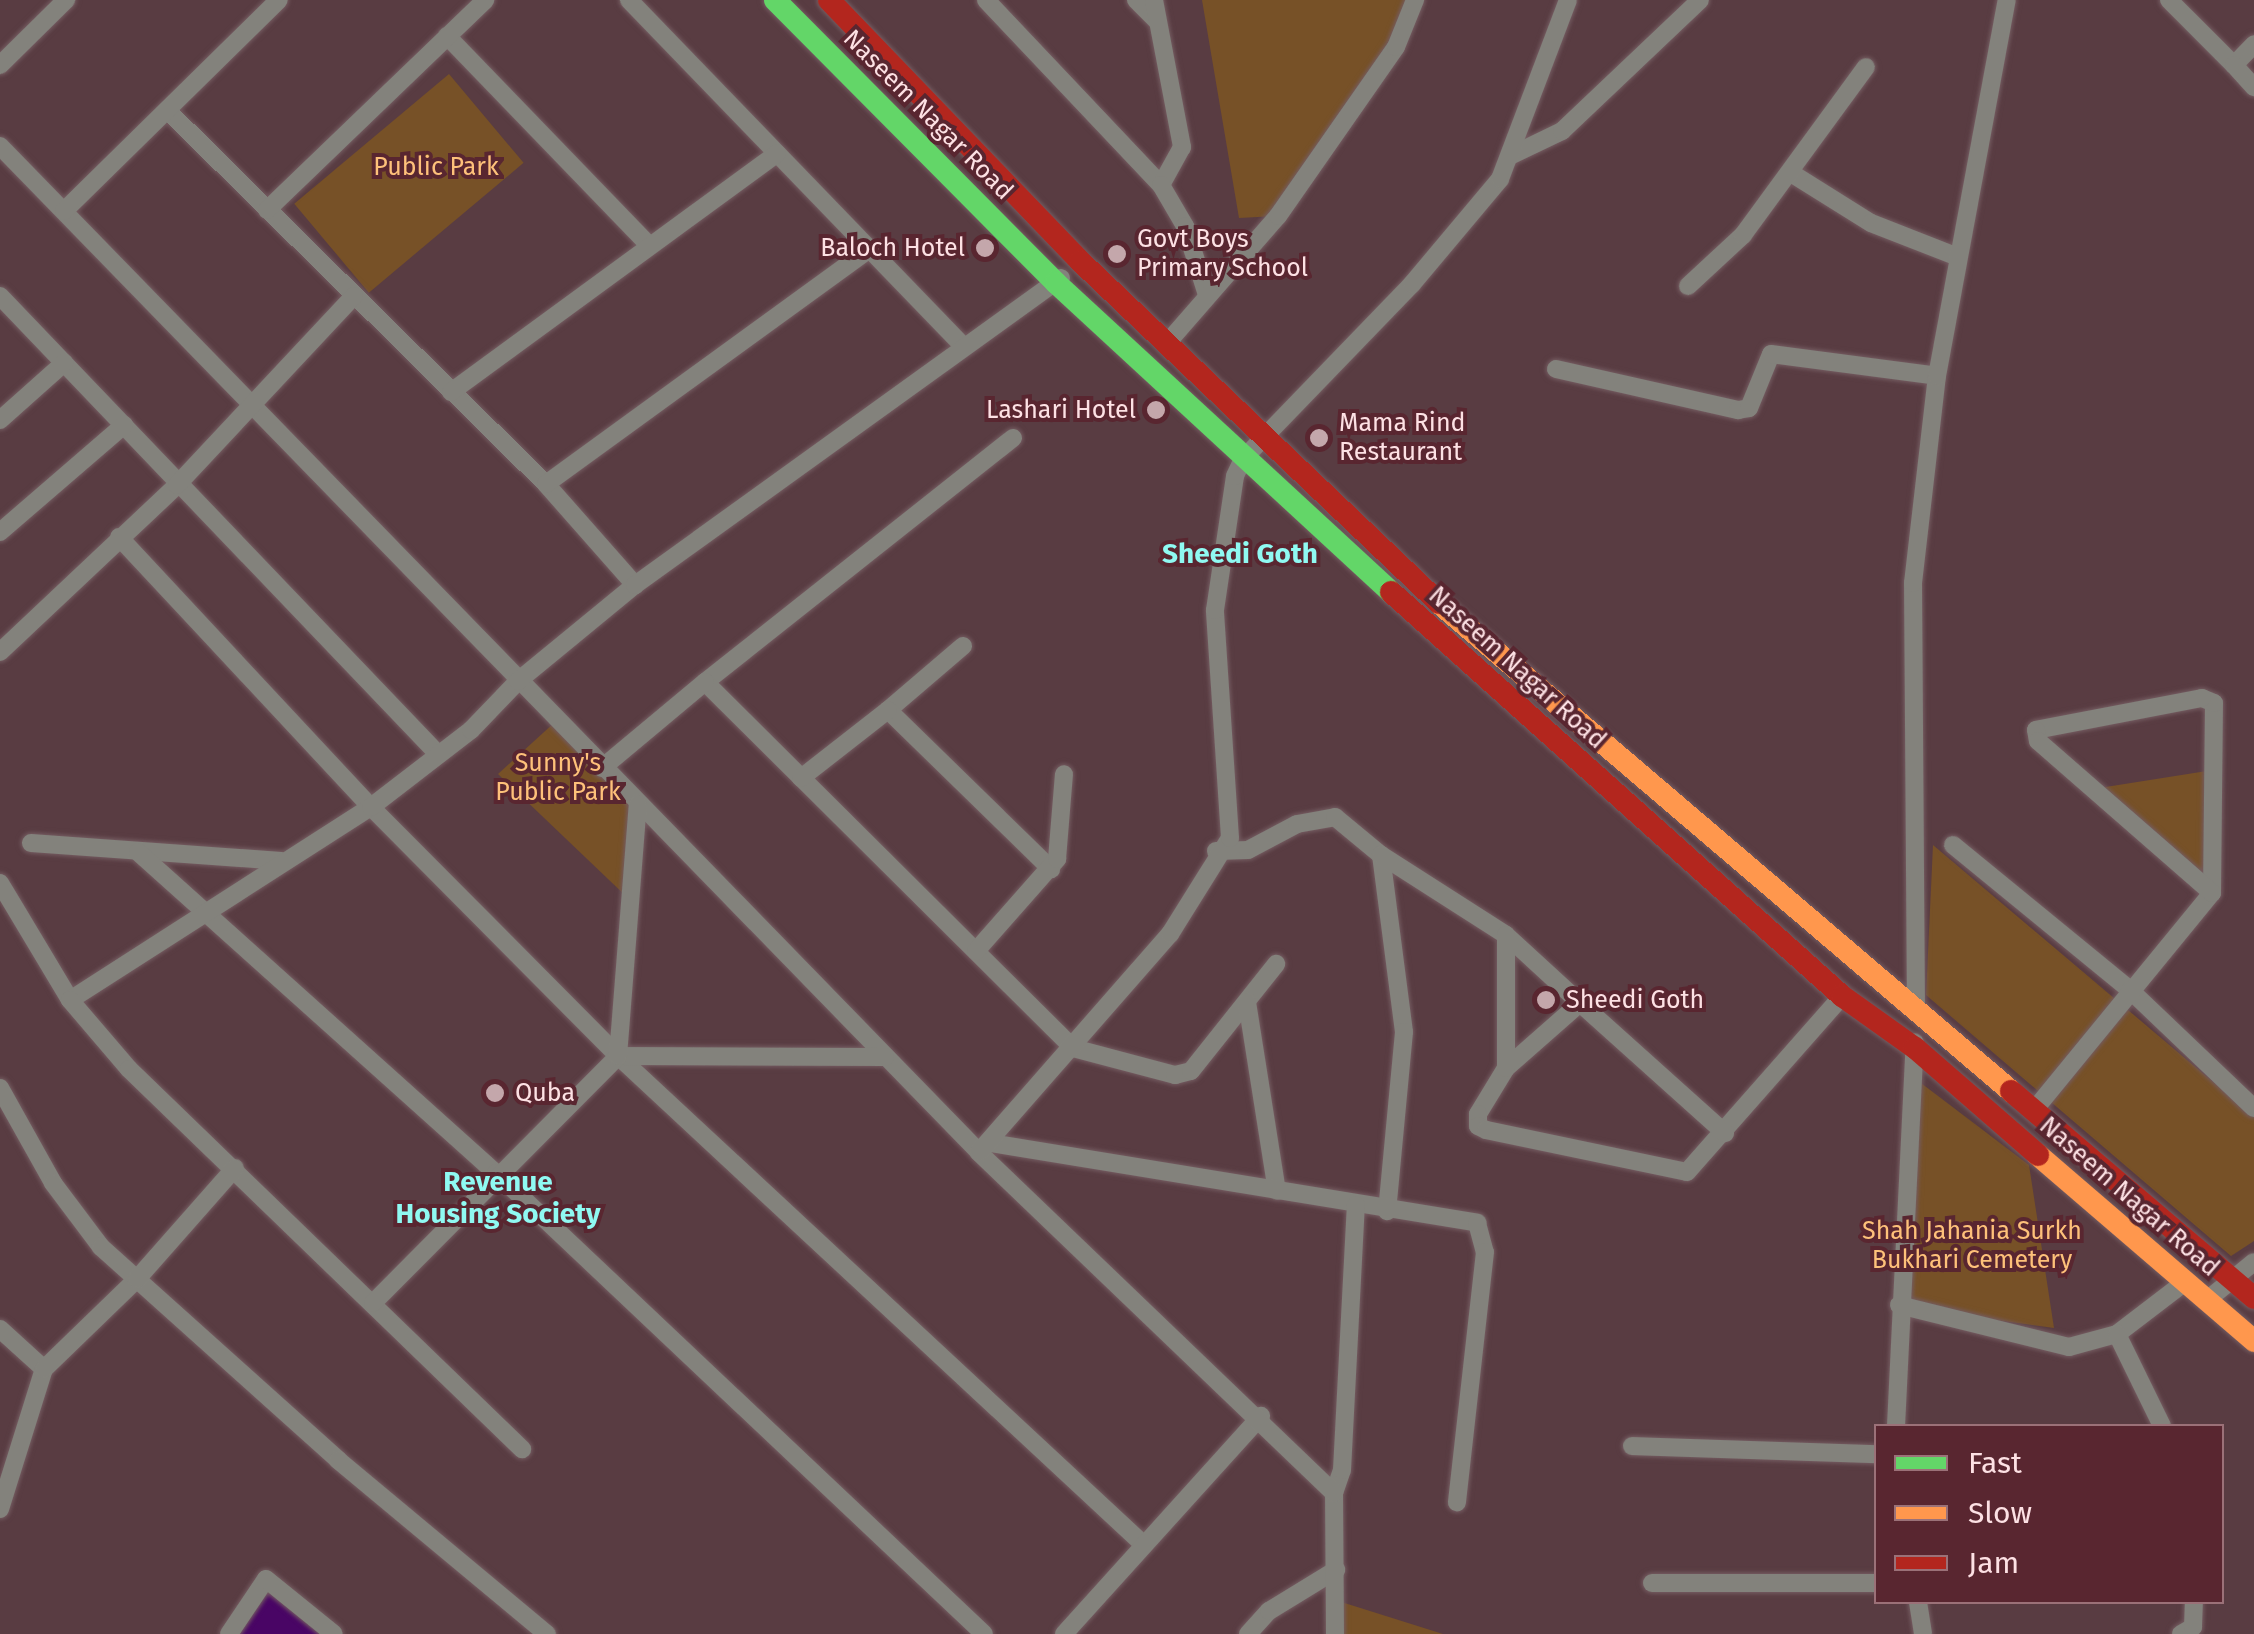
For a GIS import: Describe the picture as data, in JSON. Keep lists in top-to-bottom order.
{
  "streets": {
    "main road": ["Naseem Nagar Road"]
  },
  "districts": ["Sheedi Goth", "Revenue Housing Society"],
  "parks": ["Public Park", "Sunny's Public Park", "Shah Jahania Surkh Bukhari Cemetery"],
  "places": [
    "Baloch Hotel",
    "Govt Boys Primary School",
    "Lashari Hotel",
    "Mama Rind Restaurant",
    "Sheedi Goth",
    "Quba"
  ],
  "legend": ["Fast", "Slow", "Jam"]
}
